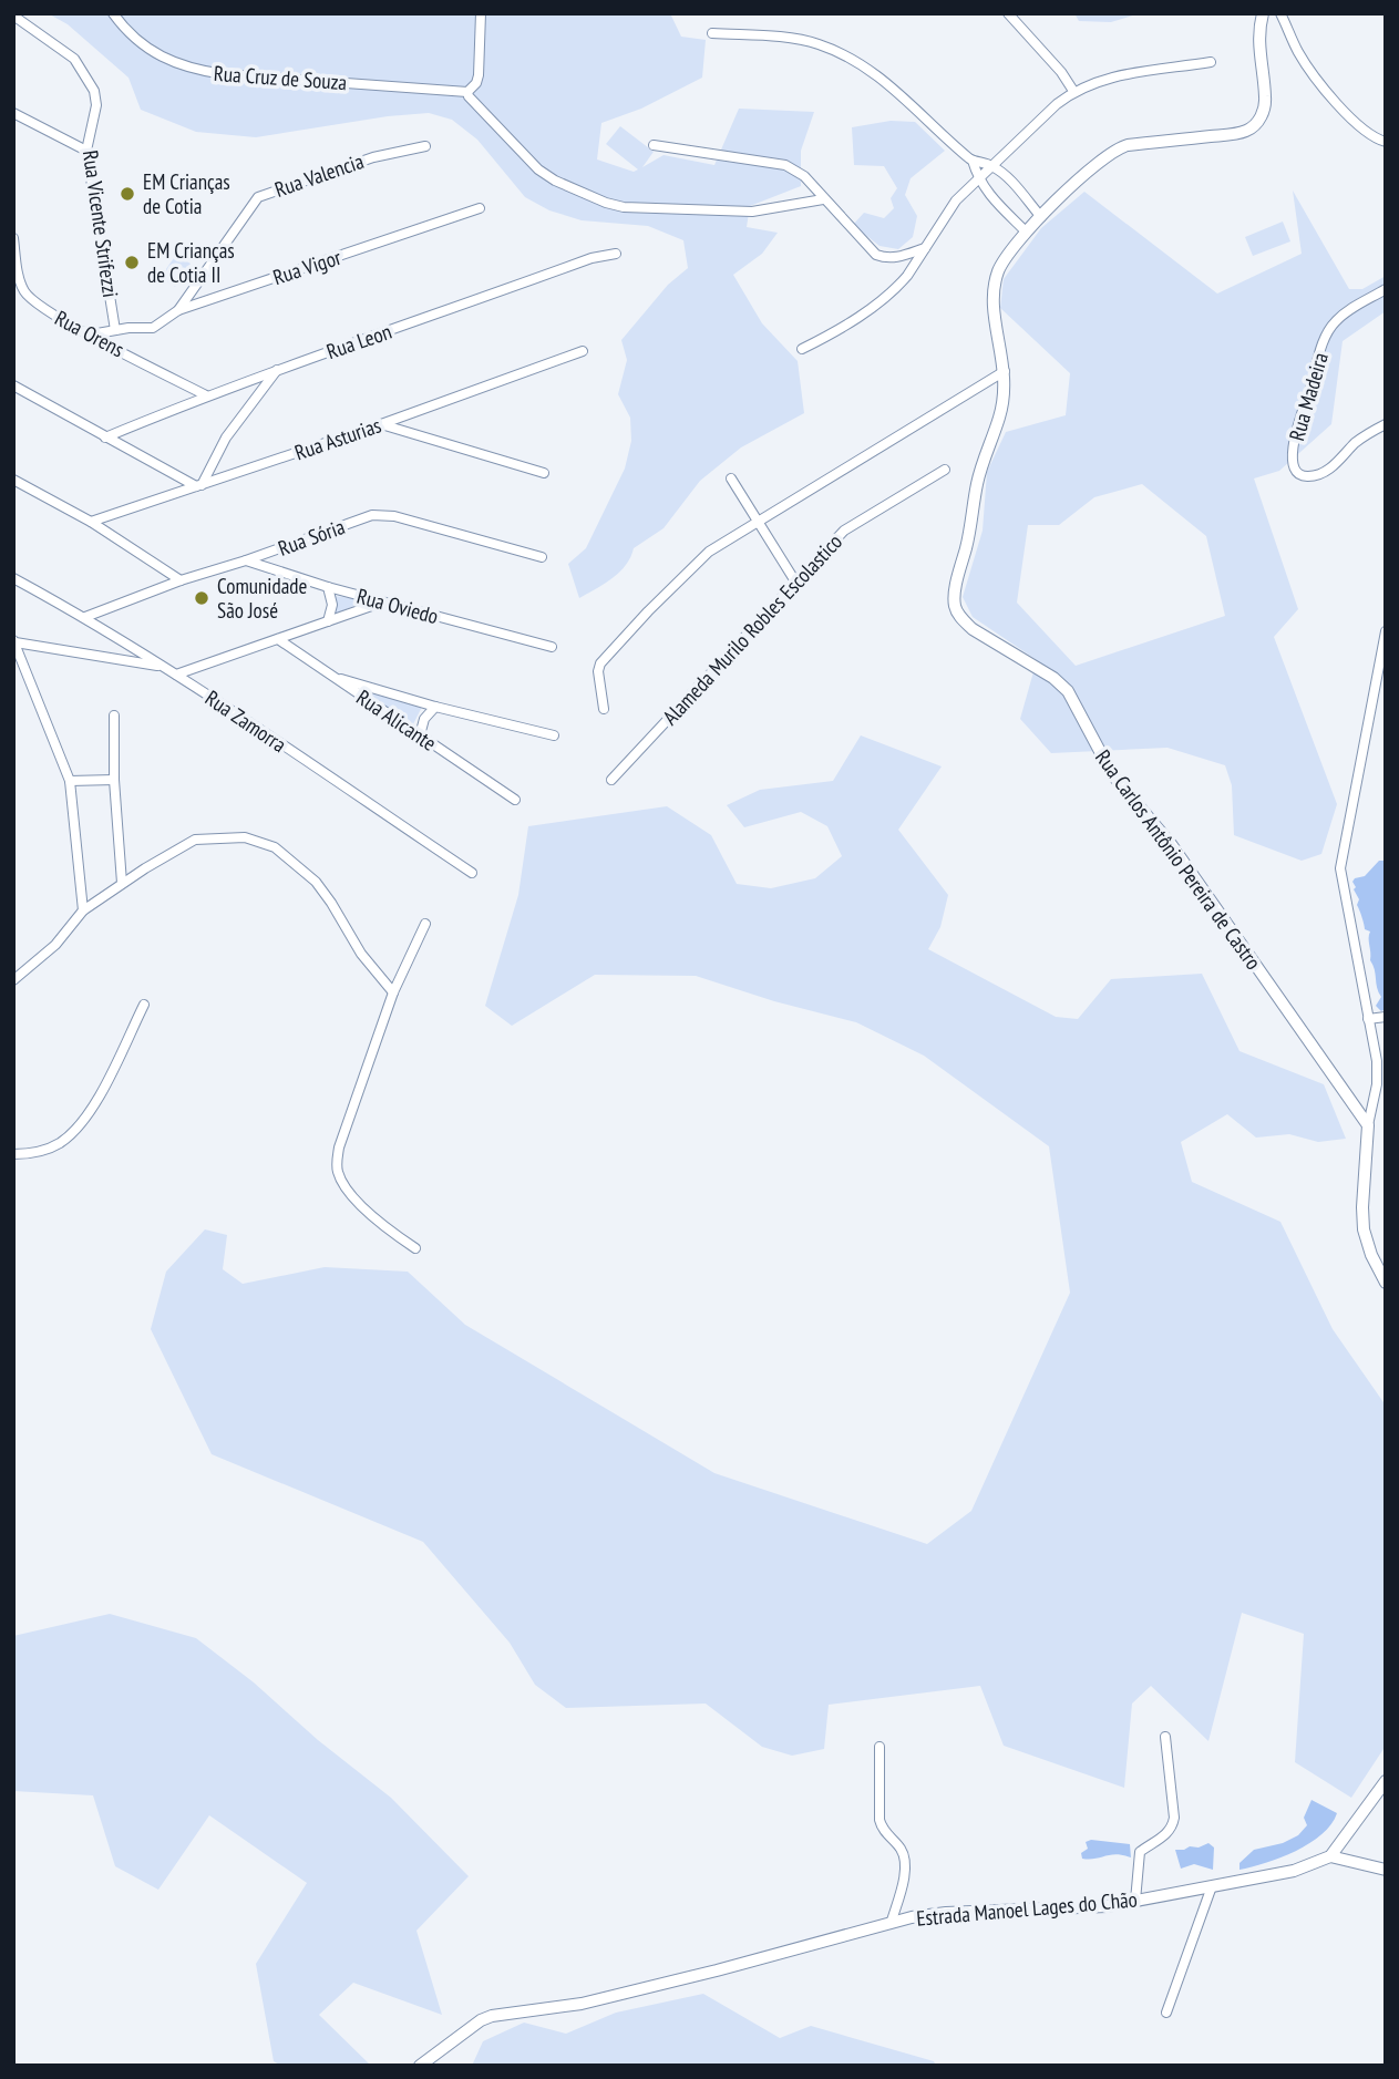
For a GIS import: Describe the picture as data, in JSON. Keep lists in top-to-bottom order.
{
  "streets": {
    "street": [
      "Rua Cruz de Souza",
      "Rua Valencia",
      "Rua Vicente Strifezzi",
      "Rua Vigor",
      "Rua Orens",
      "Rua Leon",
      "Rua Madeira",
      "Rua Asturias",
      "Rua Sória",
      "Rua Oviedo",
      "Alameda Murilo Robles Escolastico",
      "Rua Alicante",
      "Rua Zamorra",
      "Rua Carlos Antônio Pereira de Castro",
      "Estrada Manoel Lages do Chão"
    ]
  },
  "crossings": [
    ["Rua Valencia", "Rua Vigor"],
    ["Rua Vicente Strifezzi", "Rua Vigor"],
    ["Rua Vigor", "Rua Orens"],
    ["Rua Orens", "Rua Leon"],
    ["Rua Sória", "Rua Oviedo"],
    ["Rua Sória", "Rua Zamorra"]
  ],
  "places": ["EM Crianças de Cotia", "EM Crianças de Cotia II", "Comunidade São José"]
}
